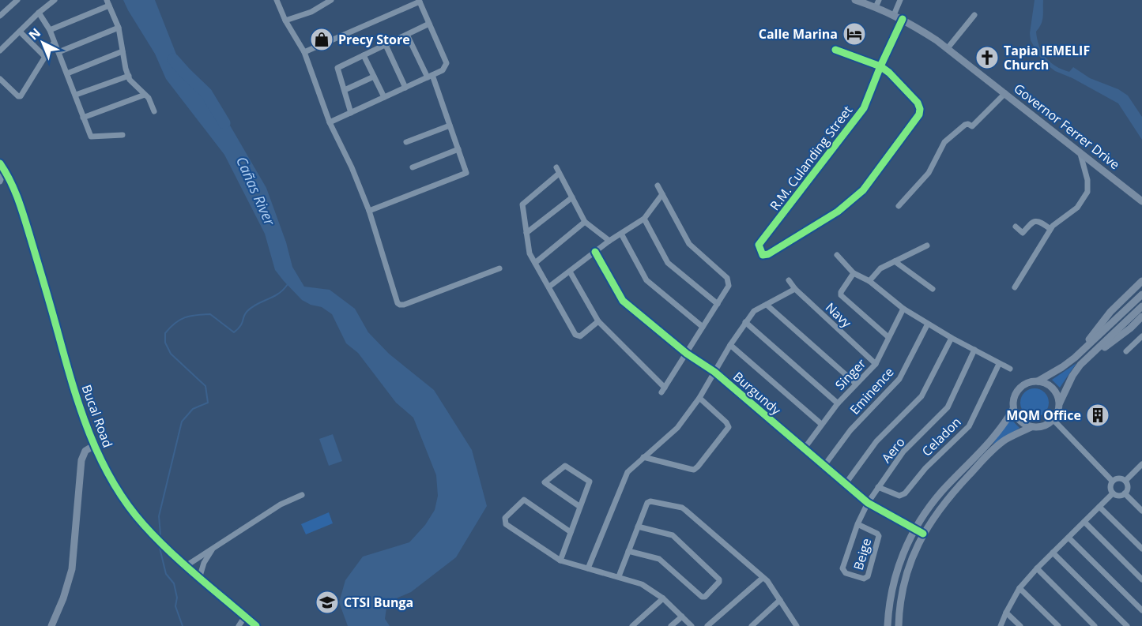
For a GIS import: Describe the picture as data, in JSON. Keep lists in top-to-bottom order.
{
  "streets": {
    "main road": ["Governor Ferrer Drive", "Bucal Road"],
    "street": [
      "R.M. Culanding Street",
      "Navy",
      "Singer",
      "Eminence",
      "Burgundy",
      "Celadon",
      "Aero",
      "Beige"
    ]
  },
  "crossings": [
    ["Governor Ferrer Drive", "R.M. Culanding Street"],
    ["Navy", "Singer"],
    ["Singer", "Burgundy"],
    ["Eminence", "Burgundy"],
    ["Burgundy", "Aero"],
    ["Celadon", "Aero"],
    ["Aero", "Beige"]
  ],
  "water": ["Cañas River"],
  "places": {
    "hotel": ["Calle Marina"],
    "shop": ["Precy Store"],
    "church": ["Tapia IEMELIF Church"],
    "building": ["MQM Office"],
    "school or university": ["CTSI Bunga"]
  },
  "north": "top left"
}
